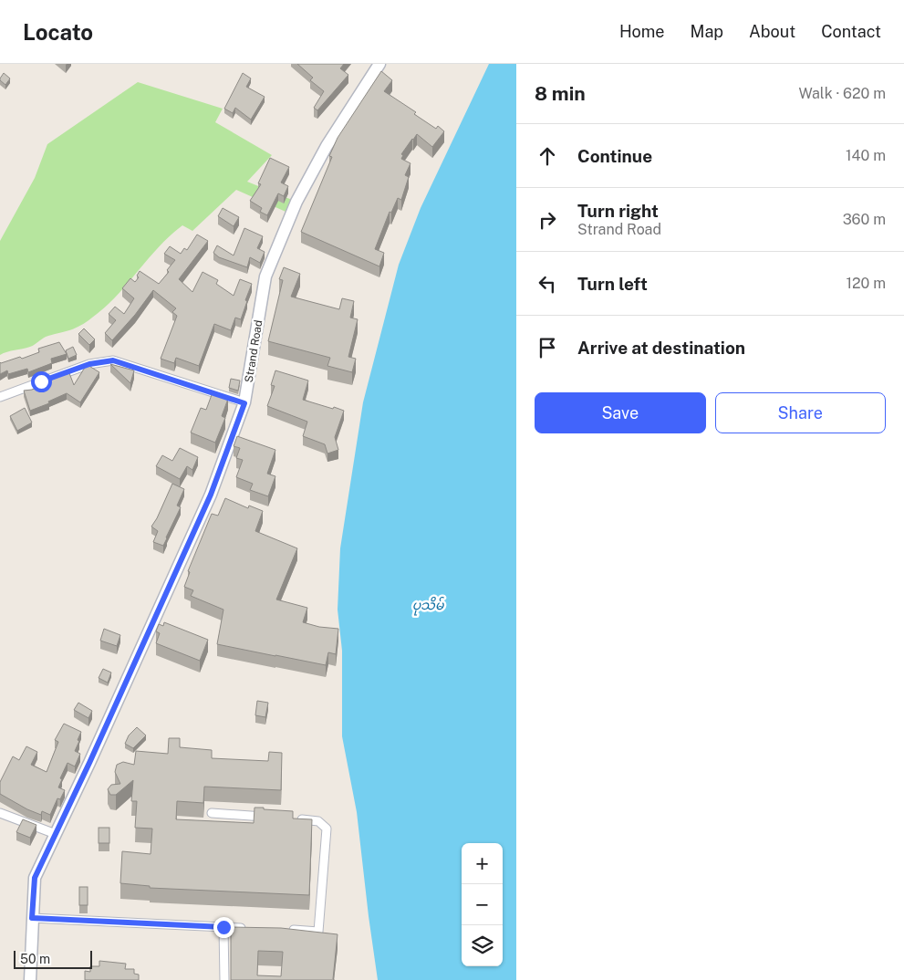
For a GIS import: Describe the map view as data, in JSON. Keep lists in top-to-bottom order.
{
  "streets": {
    "main road": ["Strand Road"]
  },
  "water": ["ပုသိမ်"],
  "scale_bar": "50 m",
  "page": {
    "header": "Locato",
    "nav": [
      "Home",
      "Map",
      "About",
      "Contact"
    ],
    "heading": ["8 min", "Walk · 620 m"],
    "list": [
      ["Continue", "140 m"],
      ["Turn right", "Strand Road", "360 m"],
      ["Turn left", "120 m"],
      "Arrive at destination"
    ],
    "buttons": ["Save", "Share"],
    "map_buttons": ["+", "−"],
    "scale": "50 m"
  }
}
